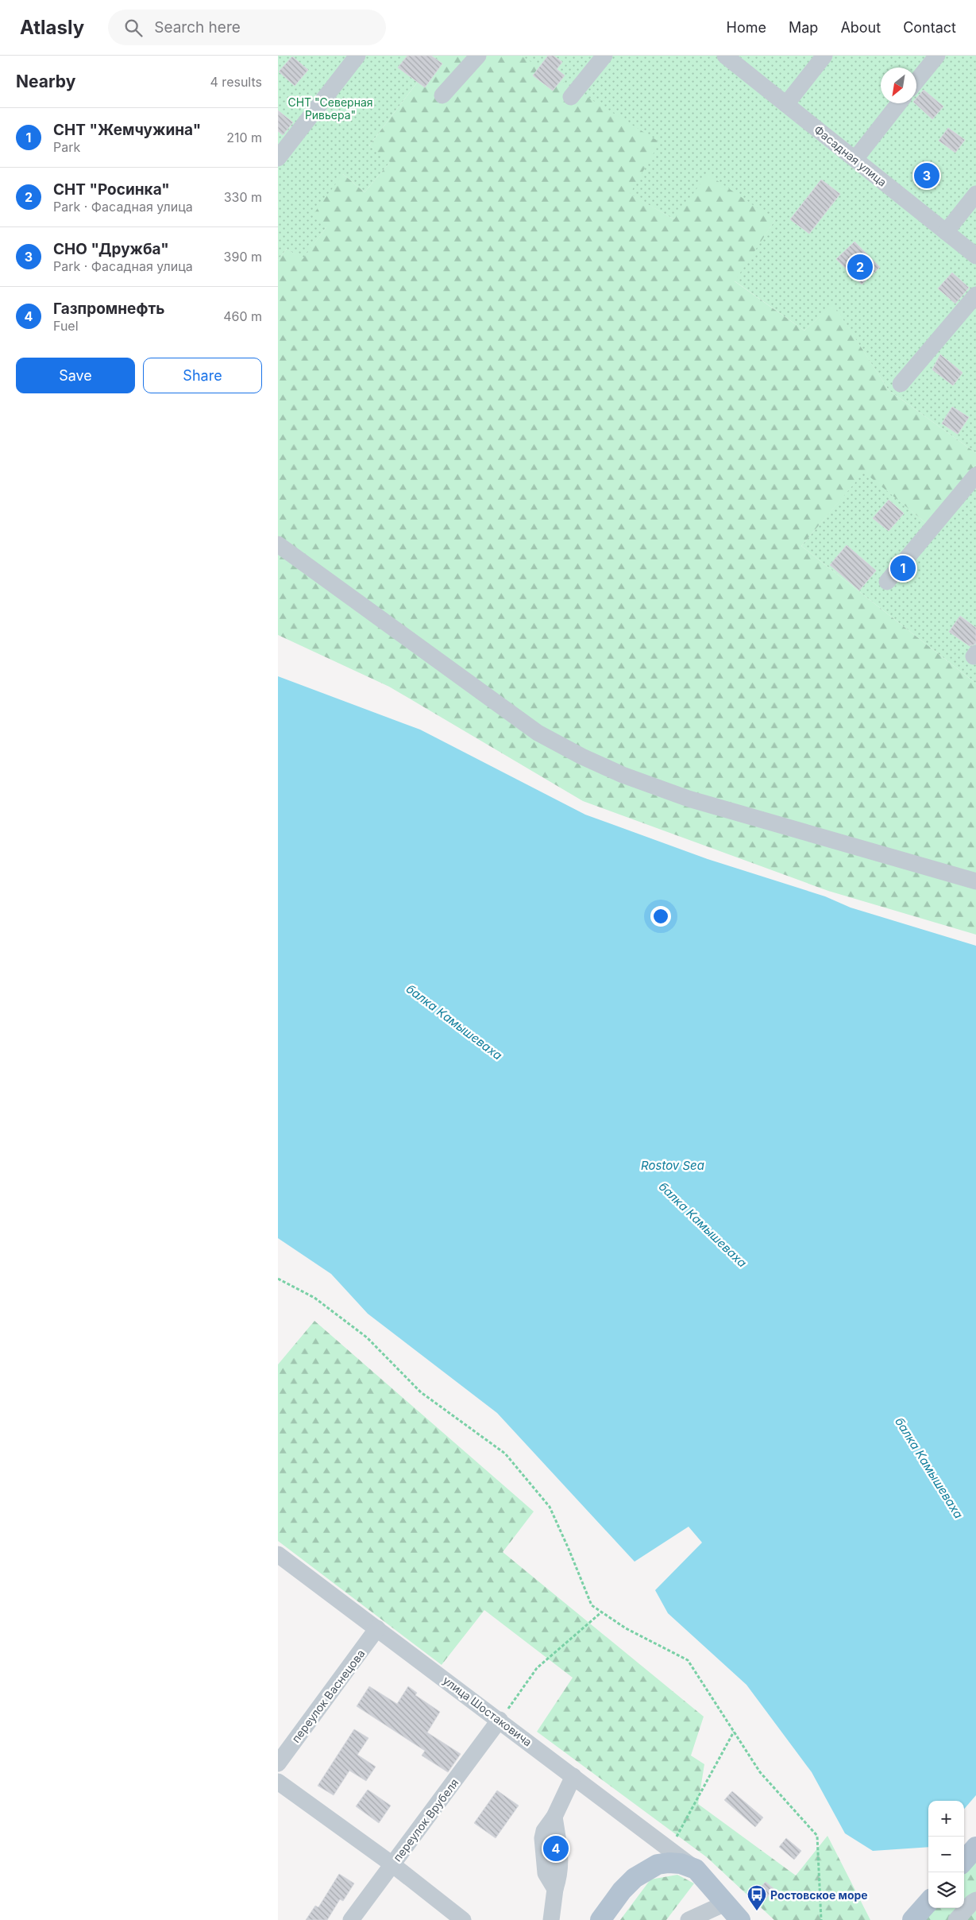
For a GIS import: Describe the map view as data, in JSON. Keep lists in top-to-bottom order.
{
  "streets": {
    "street": [
      "Фасадная улица",
      "переулок Васнецова",
      "улица Шостаковича",
      "переулок Врубеля"
    ]
  },
  "crossings": [
    ["переулок Васнецова", "улица Шостаковича"],
    ["улица Шостаковича", "переулок Врубеля"]
  ],
  "water": ["балка Камышеваха", "Rostov Sea"],
  "parks": ["СНТ \"Северная Ривьера\""],
  "places": {
    "bus stop": ["Ростовское море"]
  },
  "north": "bottom left",
  "page": {
    "header": "Atlasly",
    "search": "Search here",
    "nav": [
      "Home",
      "Map",
      "About",
      "Contact"
    ],
    "heading": ["Nearby", "4 results"],
    "list": [
      {
        "mark": "1",
        "name": "СНТ \"Жемчужина\"",
        "note": "Park",
        "value": "210 m"
      },
      {
        "mark": "2",
        "name": "СНТ \"Росинка\"",
        "note": "Park · Фасадная улица",
        "value": "330 m"
      },
      {
        "mark": "3",
        "name": "СНО \"Дружба\"",
        "note": "Park · Фасадная улица",
        "value": "390 m"
      },
      {
        "mark": "4",
        "name": "Газпромнефть",
        "note": "Fuel",
        "value": "460 m"
      }
    ],
    "pins": [
      "3",
      "2",
      "1",
      "4"
    ],
    "buttons": ["Save", "Share"],
    "map_buttons": ["+", "−"]
  }
}
